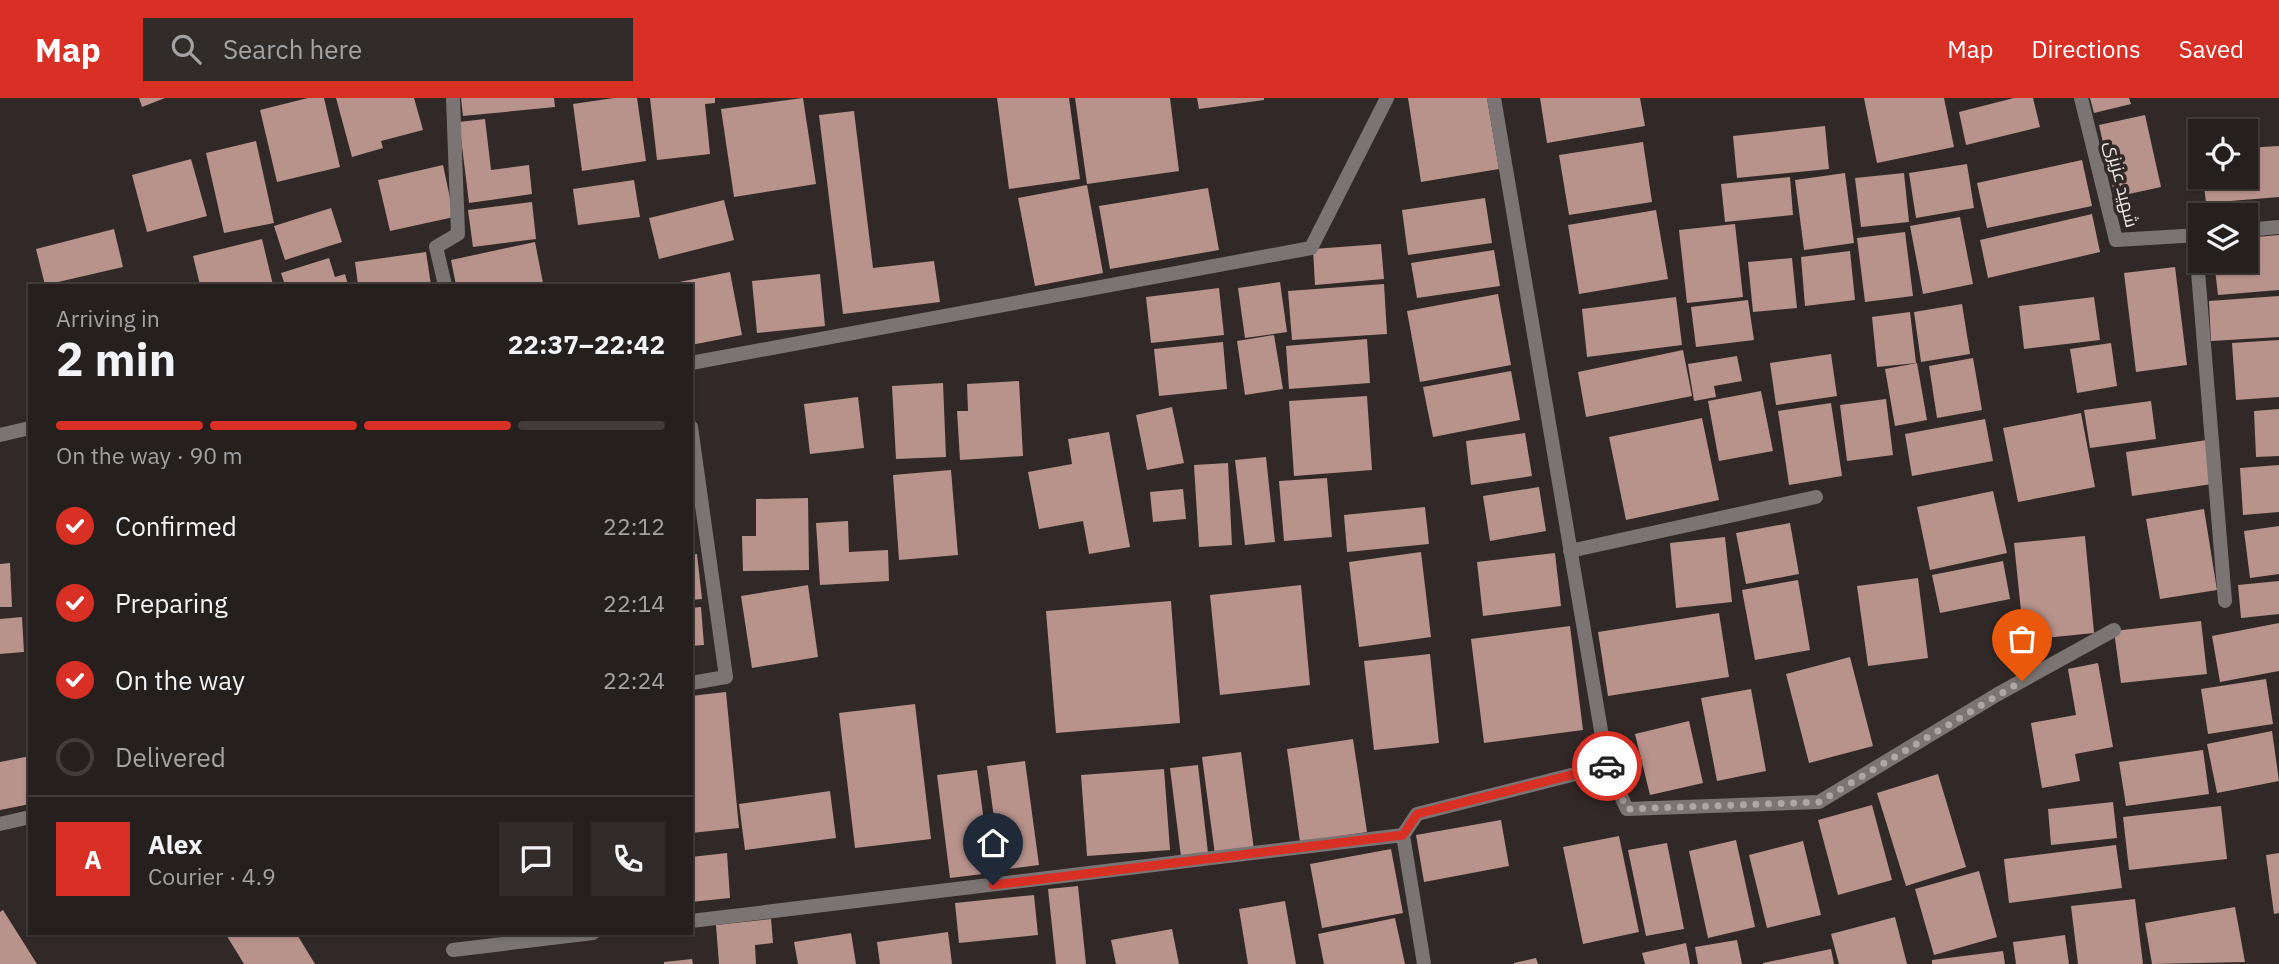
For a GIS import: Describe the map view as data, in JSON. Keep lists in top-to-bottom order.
{
  "streets": {
    "street": ["شهید عزیزی"]
  },
  "page": {
    "header": "Map",
    "search": "Search here",
    "nav": ["Map", "Directions", "Saved"],
    "heading": ["2 min", "Arriving in", "22:37–22:42"],
    "panel": ["Alex", "Courier · 4.9"],
    "bar": "On the way · 90 m",
    "list": [
      ["Confirmed", "22:12"],
      ["Preparing", "22:14"],
      ["On the way", "22:24"],
      "Delivered"
    ],
    "round": "A"
  }
}
